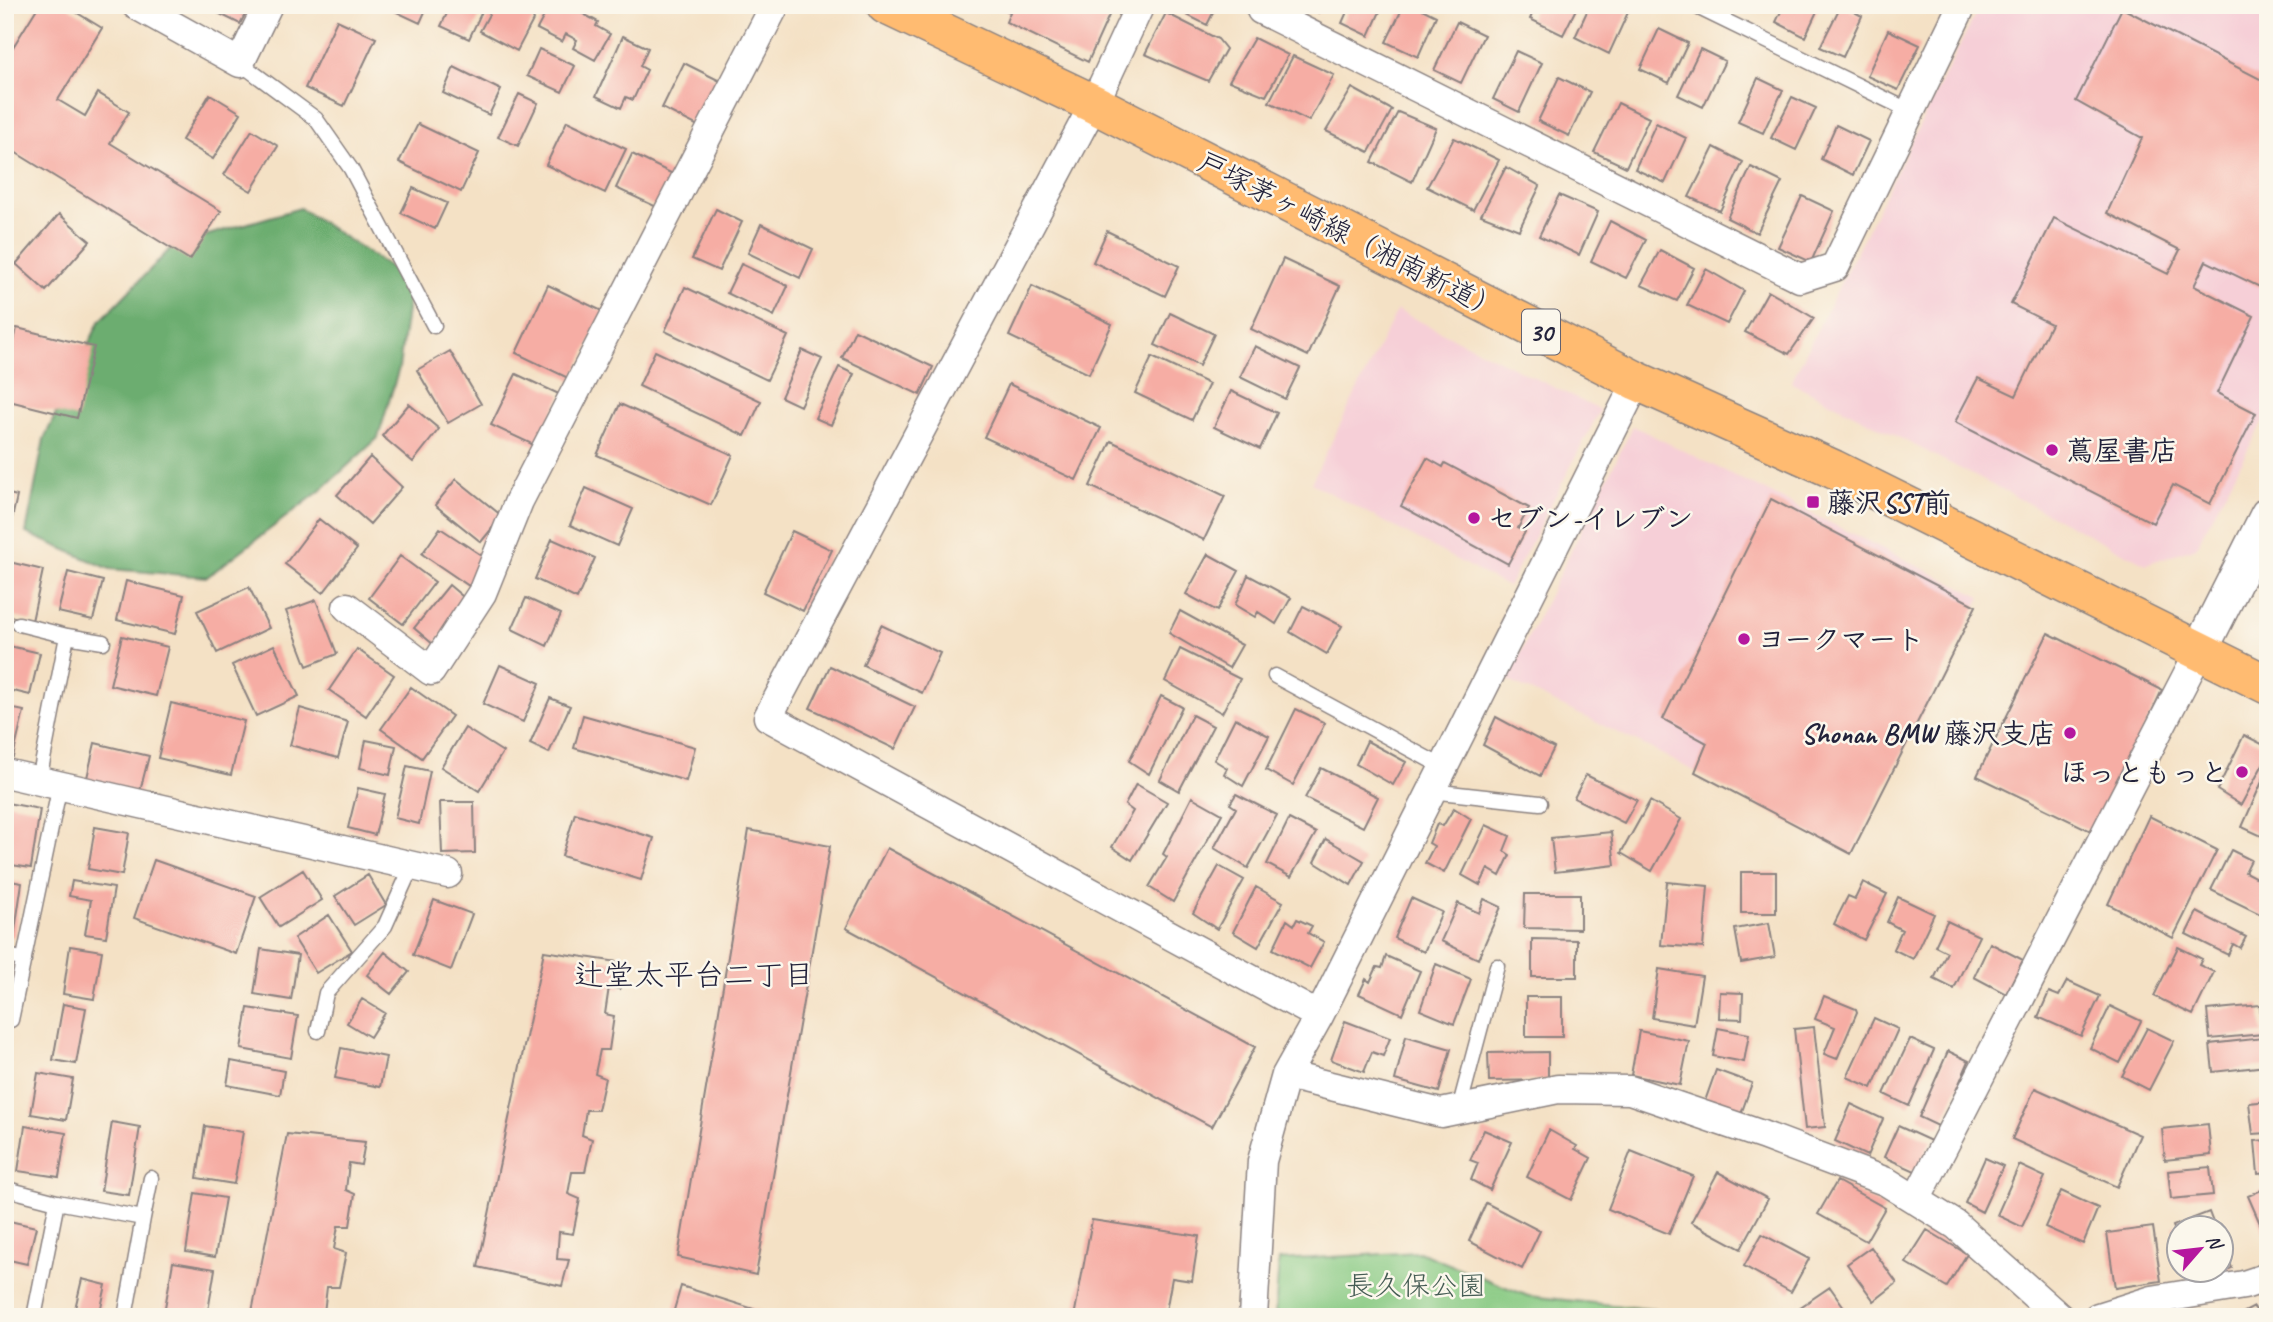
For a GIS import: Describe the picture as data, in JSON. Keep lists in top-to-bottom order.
{
  "streets": {
    "main road": ["戸塚茅ヶ崎線（湘南新道）", "30"]
  },
  "districts": ["辻堂太平台二丁目"],
  "parks": ["長久保公園"],
  "places": {
    "other": [
      "蔦屋書店",
      "セブン-イレブン",
      "ヨークマート",
      "Shonan BMW 藤沢支店",
      "ほっともっと"
    ],
    "transit": ["藤沢SST前"]
  },
  "north": "top right"
}
